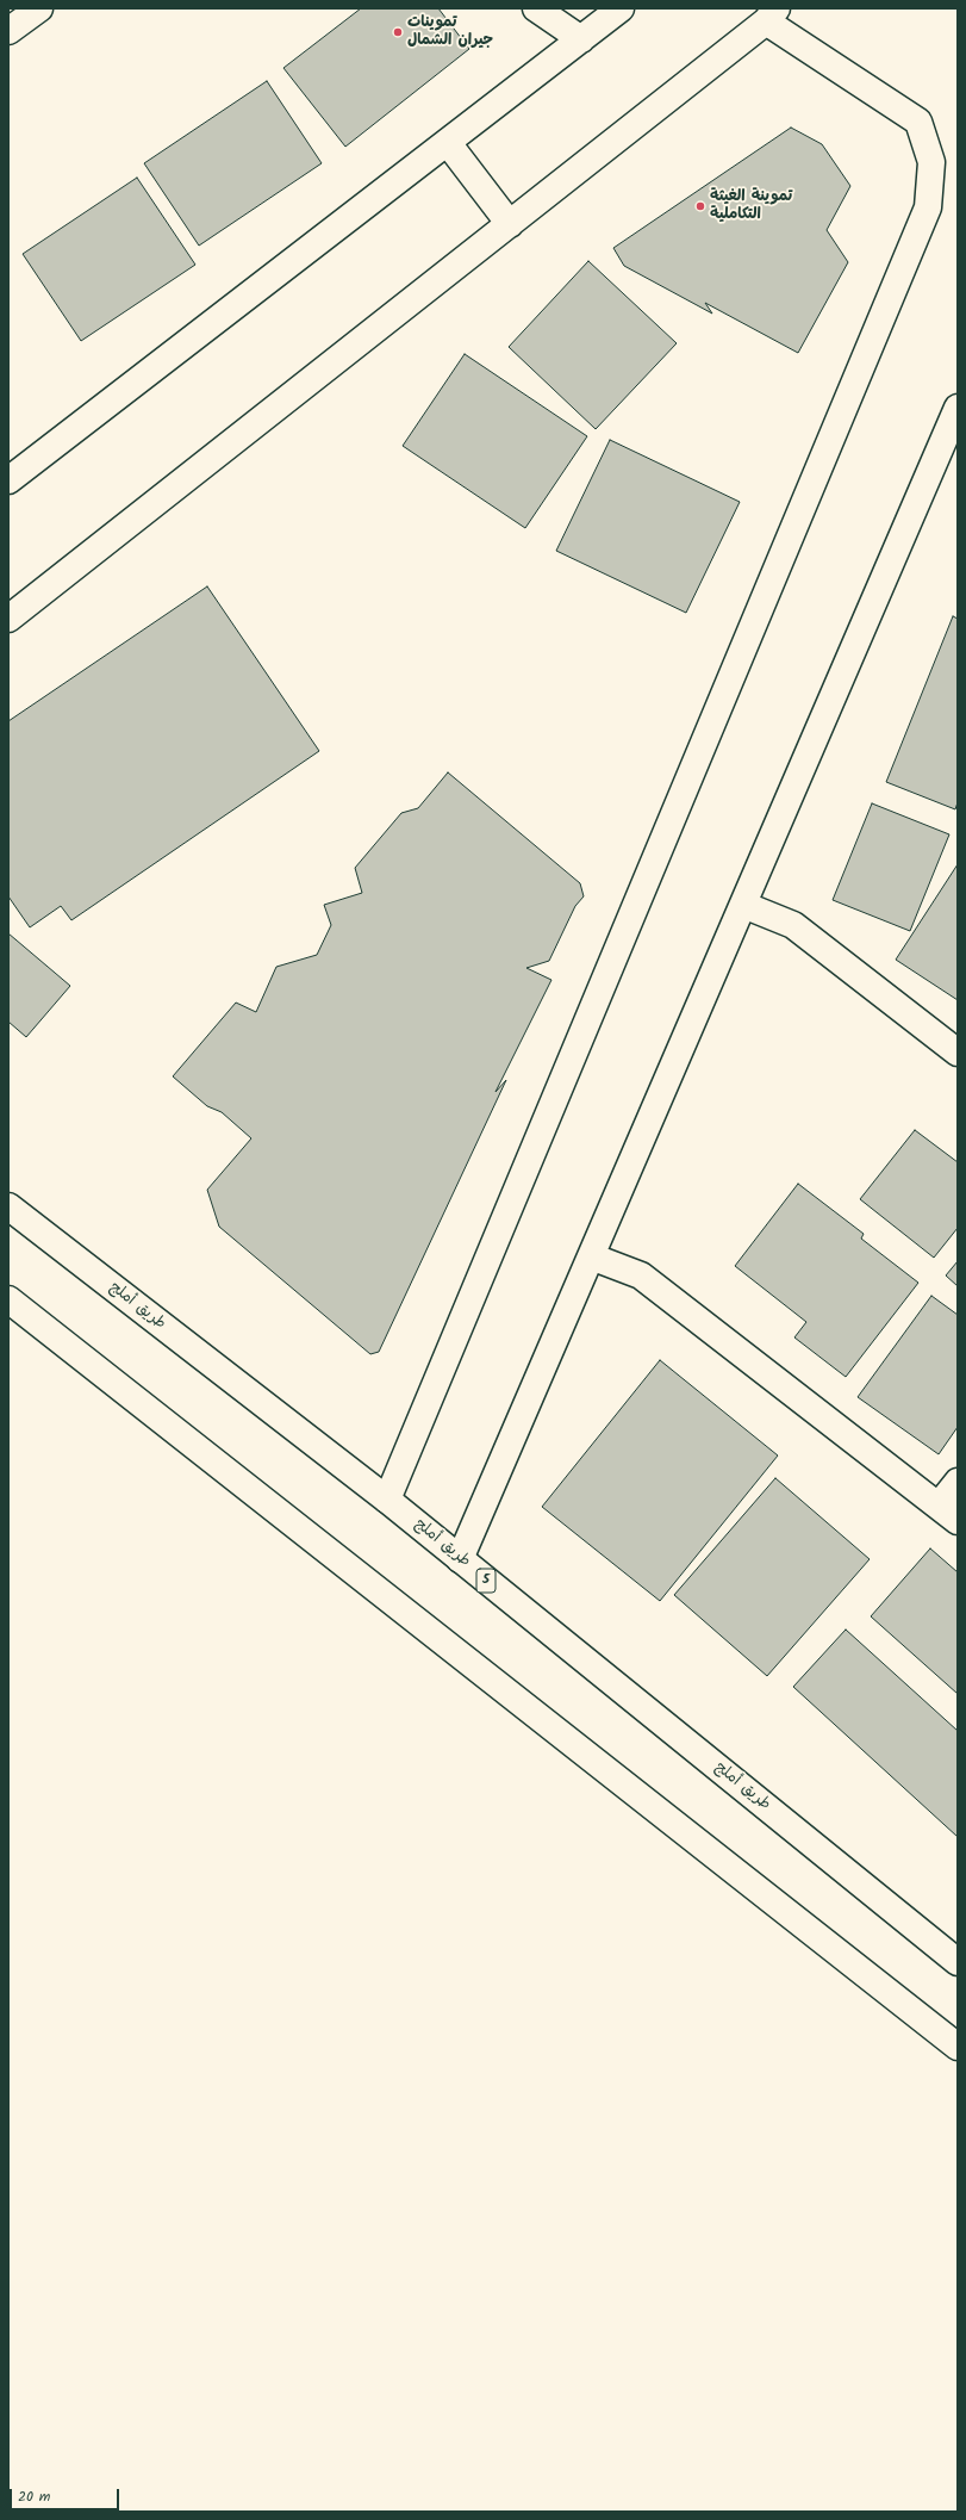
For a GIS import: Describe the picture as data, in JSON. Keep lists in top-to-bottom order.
{
  "streets": {
    "main road": ["طريق أملج", "5"]
  },
  "places": ["تموينات جيران الشمال", "تموينة الغيثة التكاملية"],
  "scale_bar": "20 m"
}
